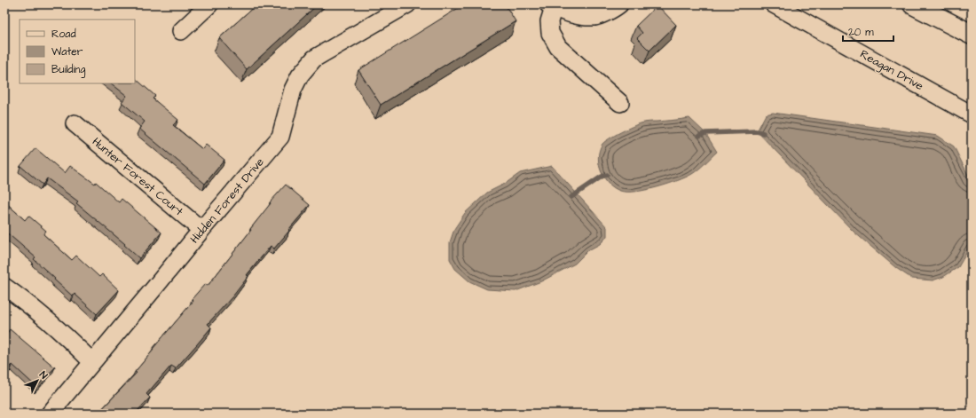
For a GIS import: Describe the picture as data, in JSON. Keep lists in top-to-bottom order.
{
  "streets": {
    "street": ["Reagan Drive", "Hunter Forest Court", "Hidden Forest Drive"]
  },
  "crossings": [
    ["Hunter Forest Court", "Hidden Forest Drive"]
  ],
  "legend": ["Road", "Water", "Building"],
  "scale_bar": "20 m",
  "north": "top right"
}
